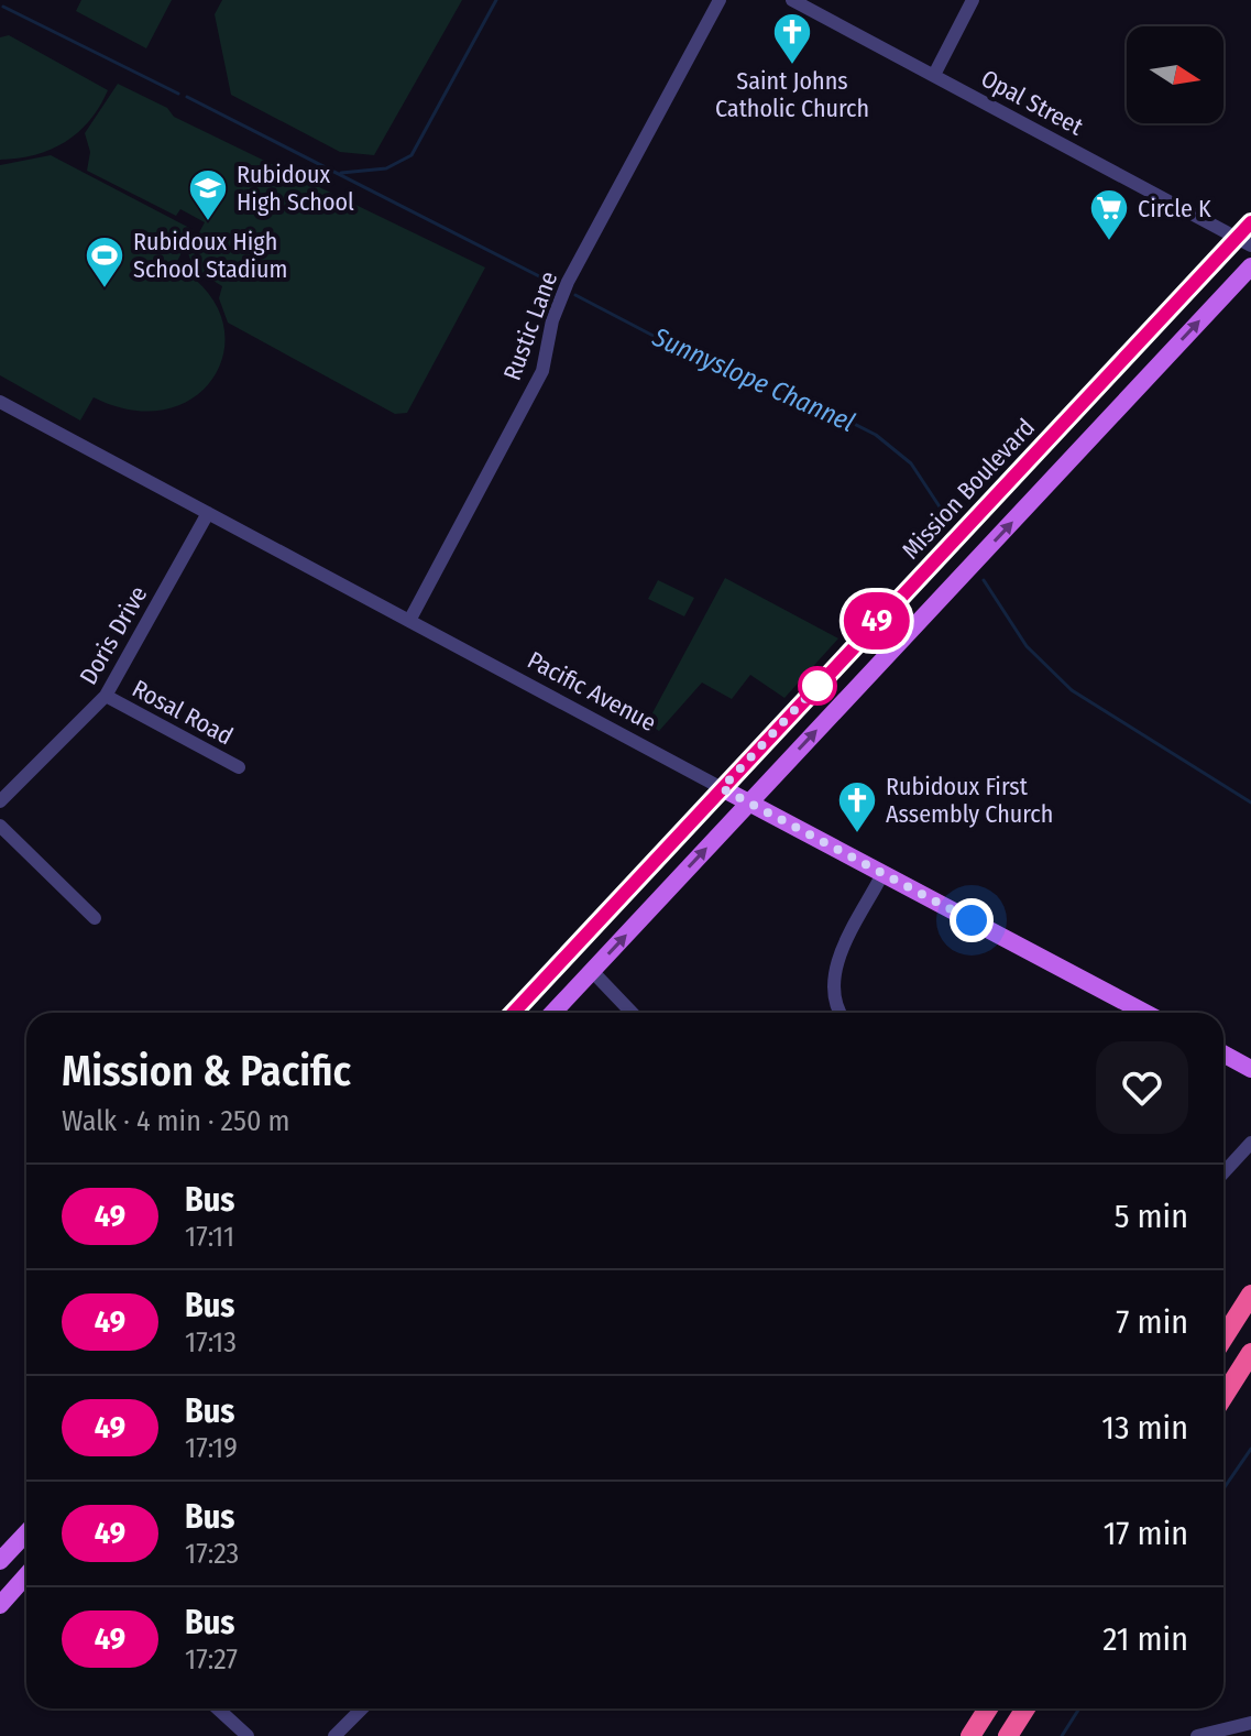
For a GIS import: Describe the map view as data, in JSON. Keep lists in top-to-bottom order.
{
  "streets": {
    "main road": ["Mission Boulevard", "Pacific Avenue"],
    "street": [
      "Opal Street",
      "Rustic Lane",
      "Doris Drive",
      "Rosal Road"
    ]
  },
  "crossings": [
    ["Opal Street", "Mission Boulevard"],
    ["Rustic Lane", "Pacific Avenue"],
    ["Mission Boulevard", "Pacific Avenue"],
    ["Doris Drive", "Pacific Avenue"],
    ["Doris Drive", "Rosal Road"]
  ],
  "water": ["Sunnyslope Channel"],
  "places": {
    "church": ["Saint Johns Catholic Church", "Rubidoux First Assembly Church"],
    "school or university": ["Rubidoux High School"],
    "supermarket": ["Circle K"],
    "sports": ["Rubidoux High School Stadium"]
  },
  "lines": ["bus line 49"],
  "north": "right",
  "page": {
    "on_map": "49",
    "heading": ["Mission & Pacific", "Walk · 4 min · 250 m"],
    "list": [
      {
        "mark": "49",
        "name": "Bus",
        "note": "17:11",
        "value": "5 min"
      },
      {
        "mark": "49",
        "name": "Bus",
        "note": "17:13",
        "value": "7 min"
      },
      {
        "mark": "49",
        "name": "Bus",
        "note": "17:19",
        "value": "13 min"
      },
      {
        "mark": "49",
        "name": "Bus",
        "note": "17:23",
        "value": "17 min"
      },
      {
        "mark": "49",
        "name": "Bus",
        "note": "17:27",
        "value": "21 min"
      }
    ]
  }
}
